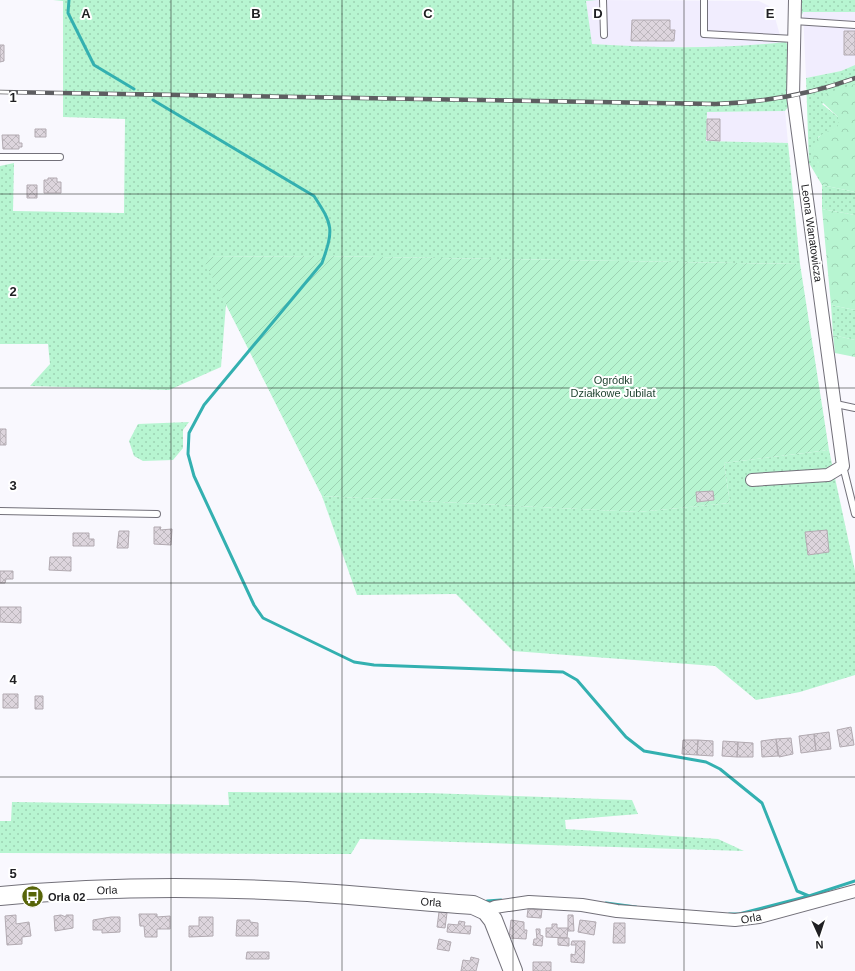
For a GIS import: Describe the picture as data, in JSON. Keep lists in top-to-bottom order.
{
  "streets": {
    "street": ["Leona Wanatowicza", "Orla"]
  },
  "parks": ["Ogródki Działkowe Jubilat"],
  "places": {
    "bus stop": ["Orla 02"]
  },
  "north": "bottom",
  "grid": {
    "columns": [
      "A",
      "B",
      "C",
      "D",
      "E"
    ],
    "rows": [
      "1",
      "2",
      "3",
      "4",
      "5"
    ]
  }
}
